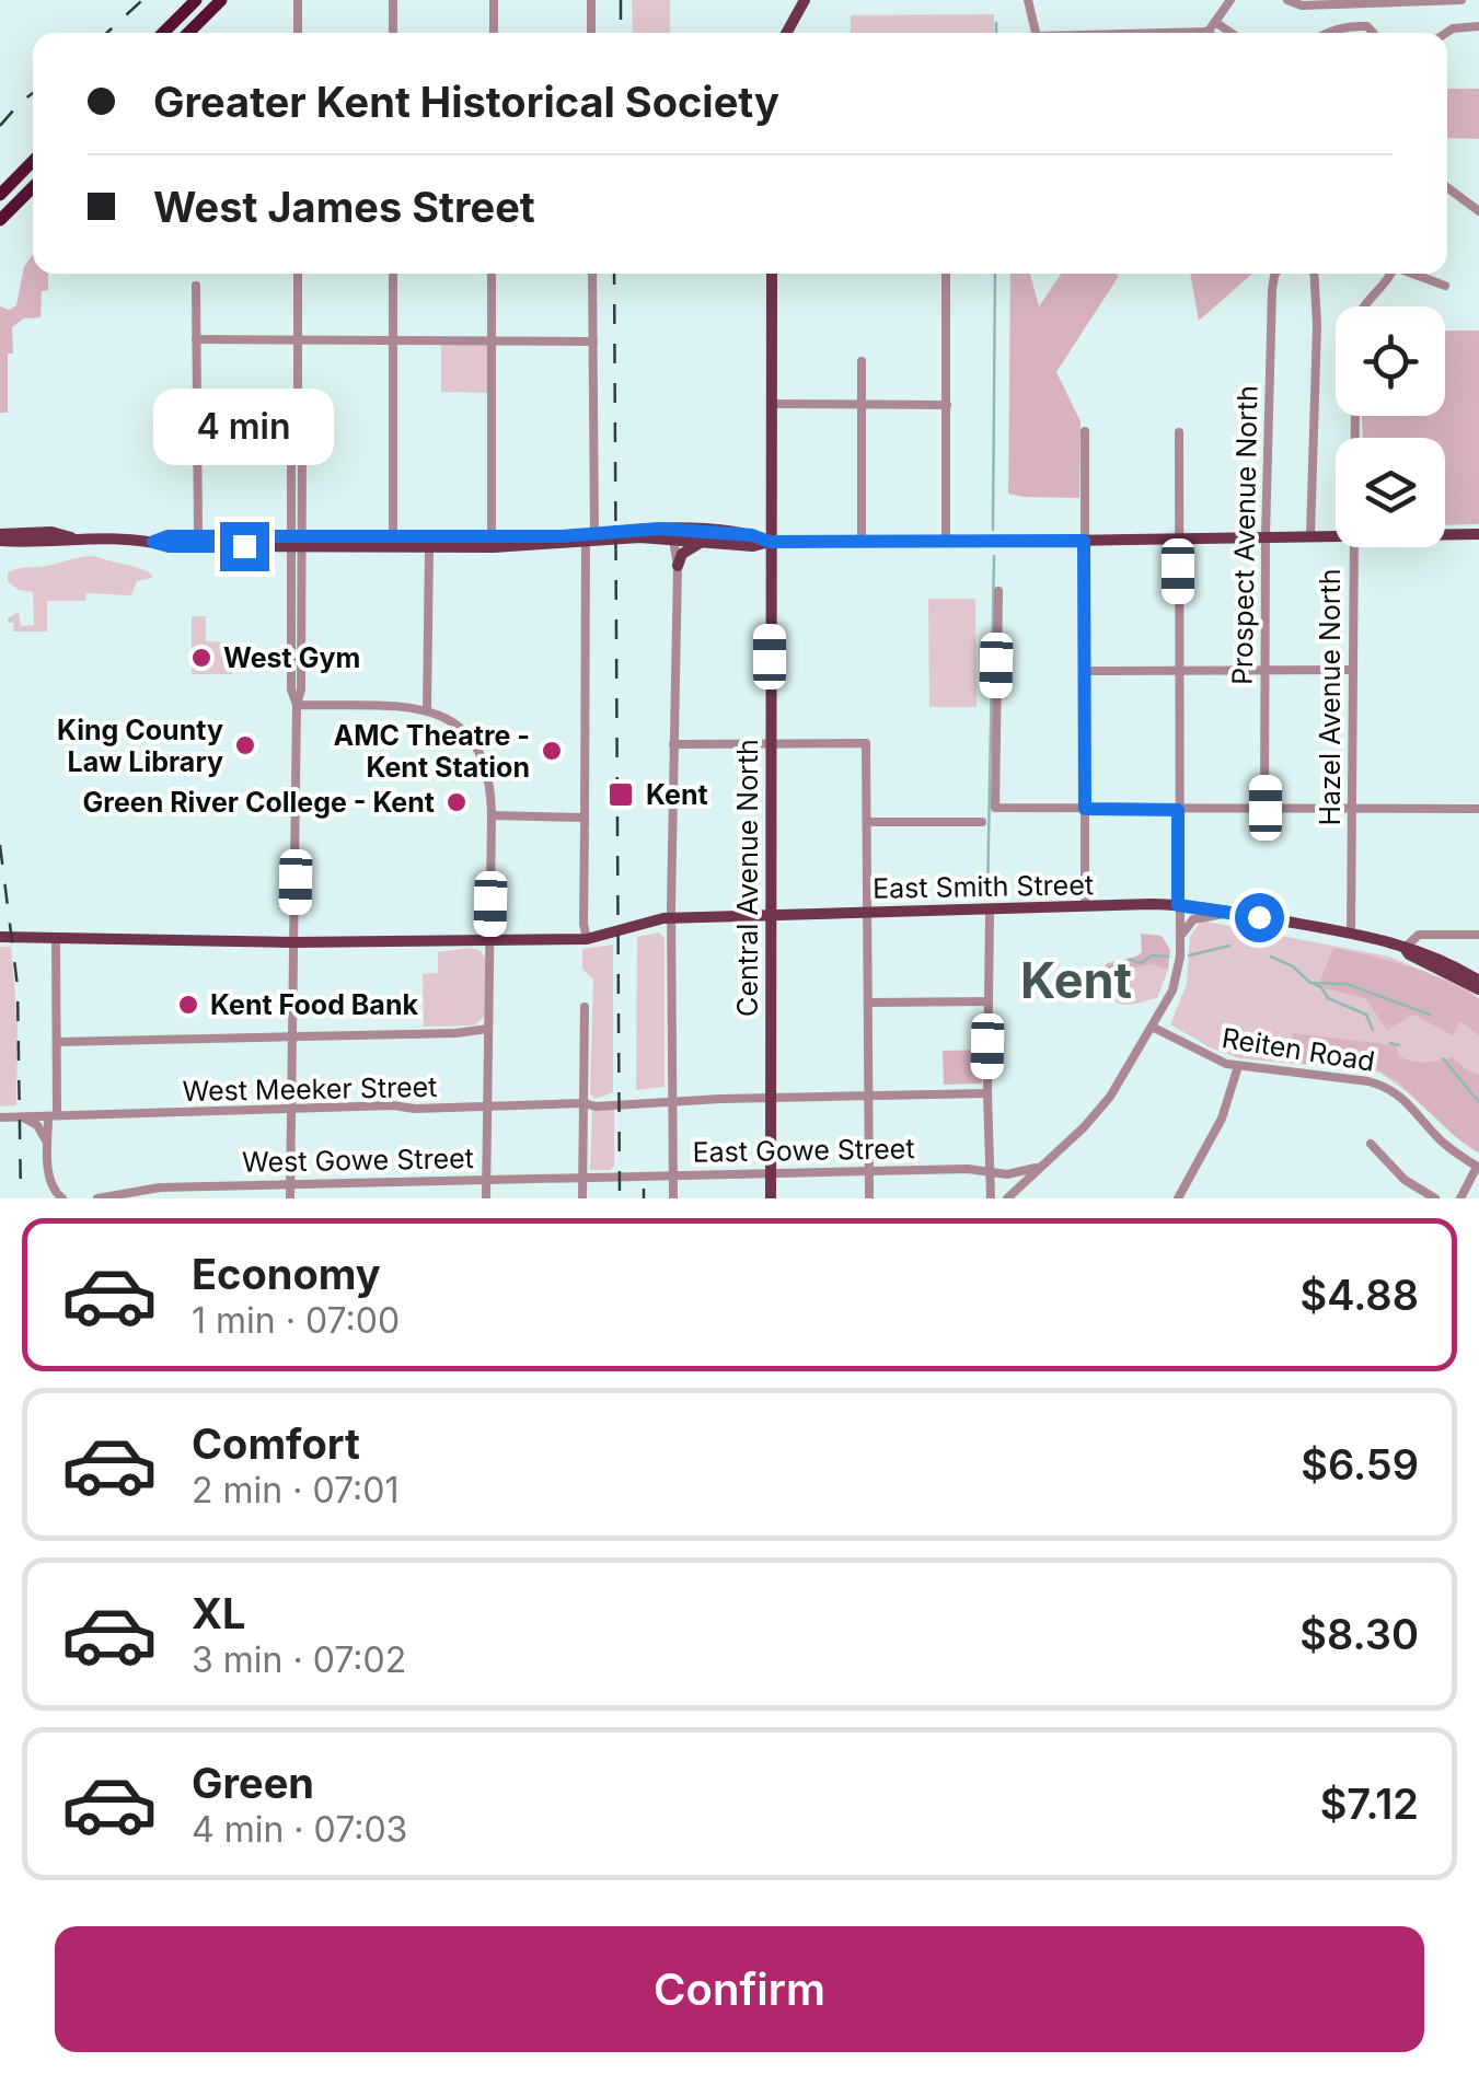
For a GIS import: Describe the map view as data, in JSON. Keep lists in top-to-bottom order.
{
  "streets": {
    "main road": ["Central Avenue North", "East Smith Street"],
    "street": [
      "Prospect Avenue North",
      "Hazel Avenue North",
      "Reiten Road",
      "West Meeker Street",
      "East Gowe Street",
      "West Gowe Street"
    ]
  },
  "crossings": [
    ["Hazel Avenue North", "East Smith Street"],
    ["Central Avenue North", "East Smith Street"],
    ["Central Avenue North", "West Meeker Street"],
    ["Central Avenue North", "East Gowe Street"],
    ["East Gowe Street", "West Gowe Street"]
  ],
  "districts": ["Kent"],
  "places": {
    "other": [
      "West Gym",
      "King County Law Library",
      "AMC Theatre - Kent Station",
      "Green River College - Kent",
      "Kent Food Bank"
    ],
    "transit": ["Kent"]
  },
  "page": {
    "banner": ["Greater Kent Historical Society", "West James Street"],
    "bubble": "4 min",
    "list": [
      {
        "name": "Economy",
        "note": "1 min · 07:00",
        "value": "$4.88"
      },
      {
        "name": "Comfort",
        "note": "2 min · 07:01",
        "value": "$6.59"
      },
      {
        "name": "XL",
        "note": "3 min · 07:02",
        "value": "$8.30"
      },
      {
        "name": "Green",
        "note": "4 min · 07:03",
        "value": "$7.12"
      }
    ],
    "buttons": "Confirm"
  }
}
